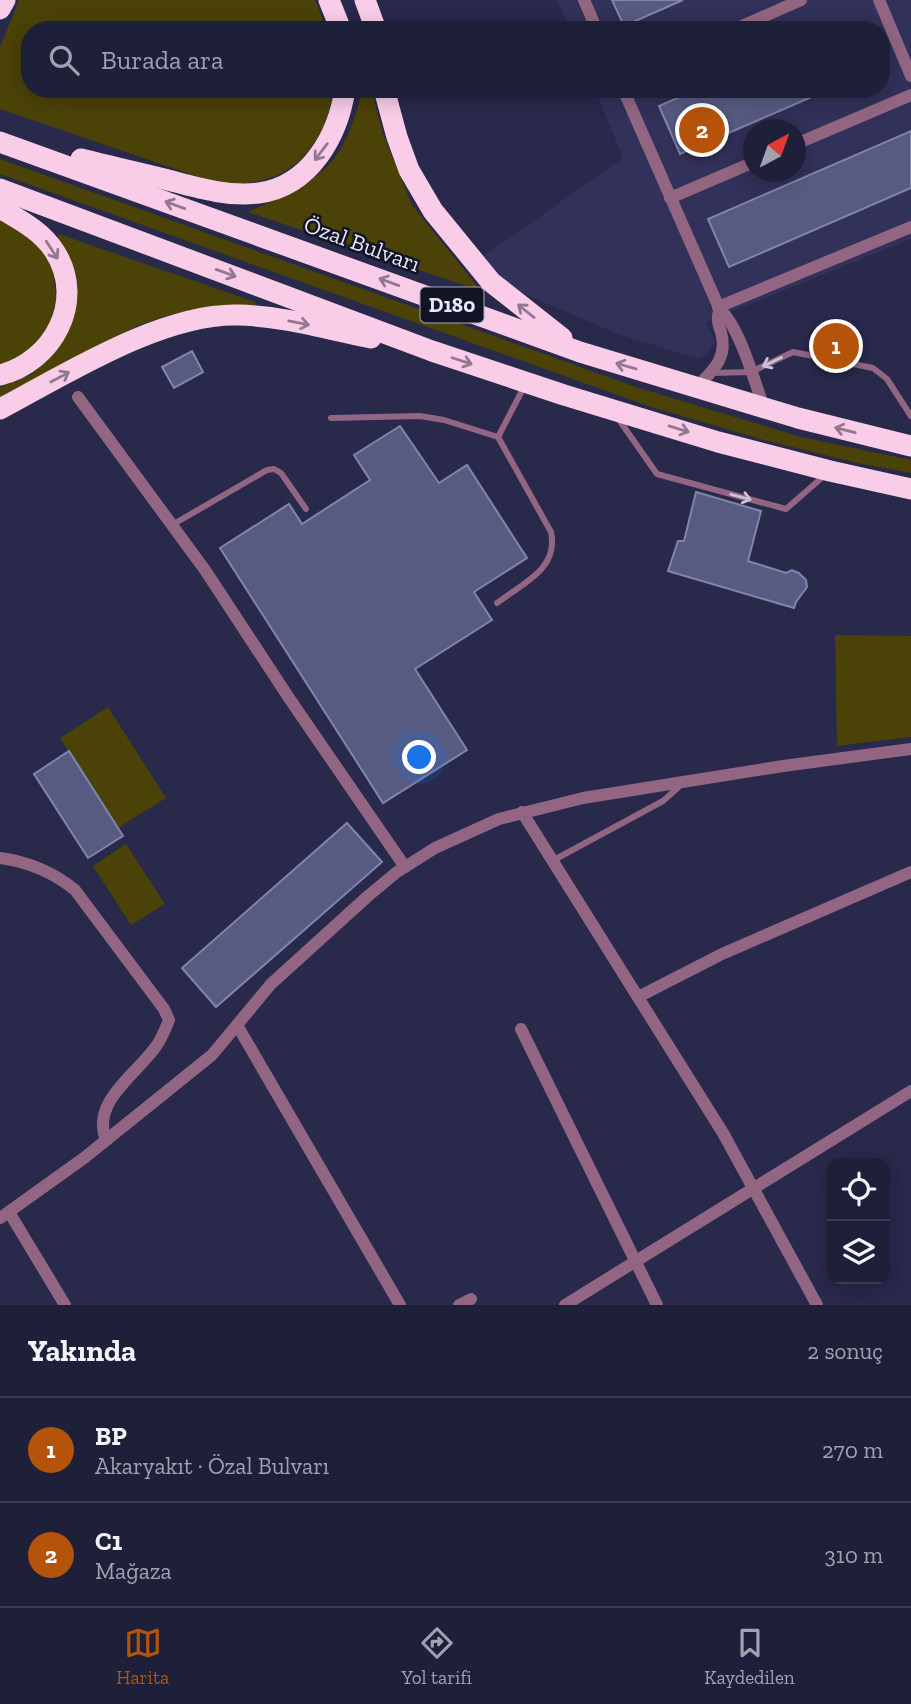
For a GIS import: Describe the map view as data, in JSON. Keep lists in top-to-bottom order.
{
  "streets": {
    "highway": ["Özal Bulvarı", "D180"]
  },
  "north": "top right",
  "page": {
    "search": "Burada ara",
    "pins": ["2", "1"],
    "heading": ["Yakında", "2 sonuç"],
    "list": [
      {
        "mark": "1",
        "name": "BP",
        "note": "Akaryakıt · Özal Bulvarı",
        "value": "270 m"
      },
      {
        "mark": "2",
        "name": "C1",
        "note": "Mağaza",
        "value": "310 m"
      }
    ],
    "nav": ["Harita", "Yol tarifi", "Kaydedilen"]
  }
}
